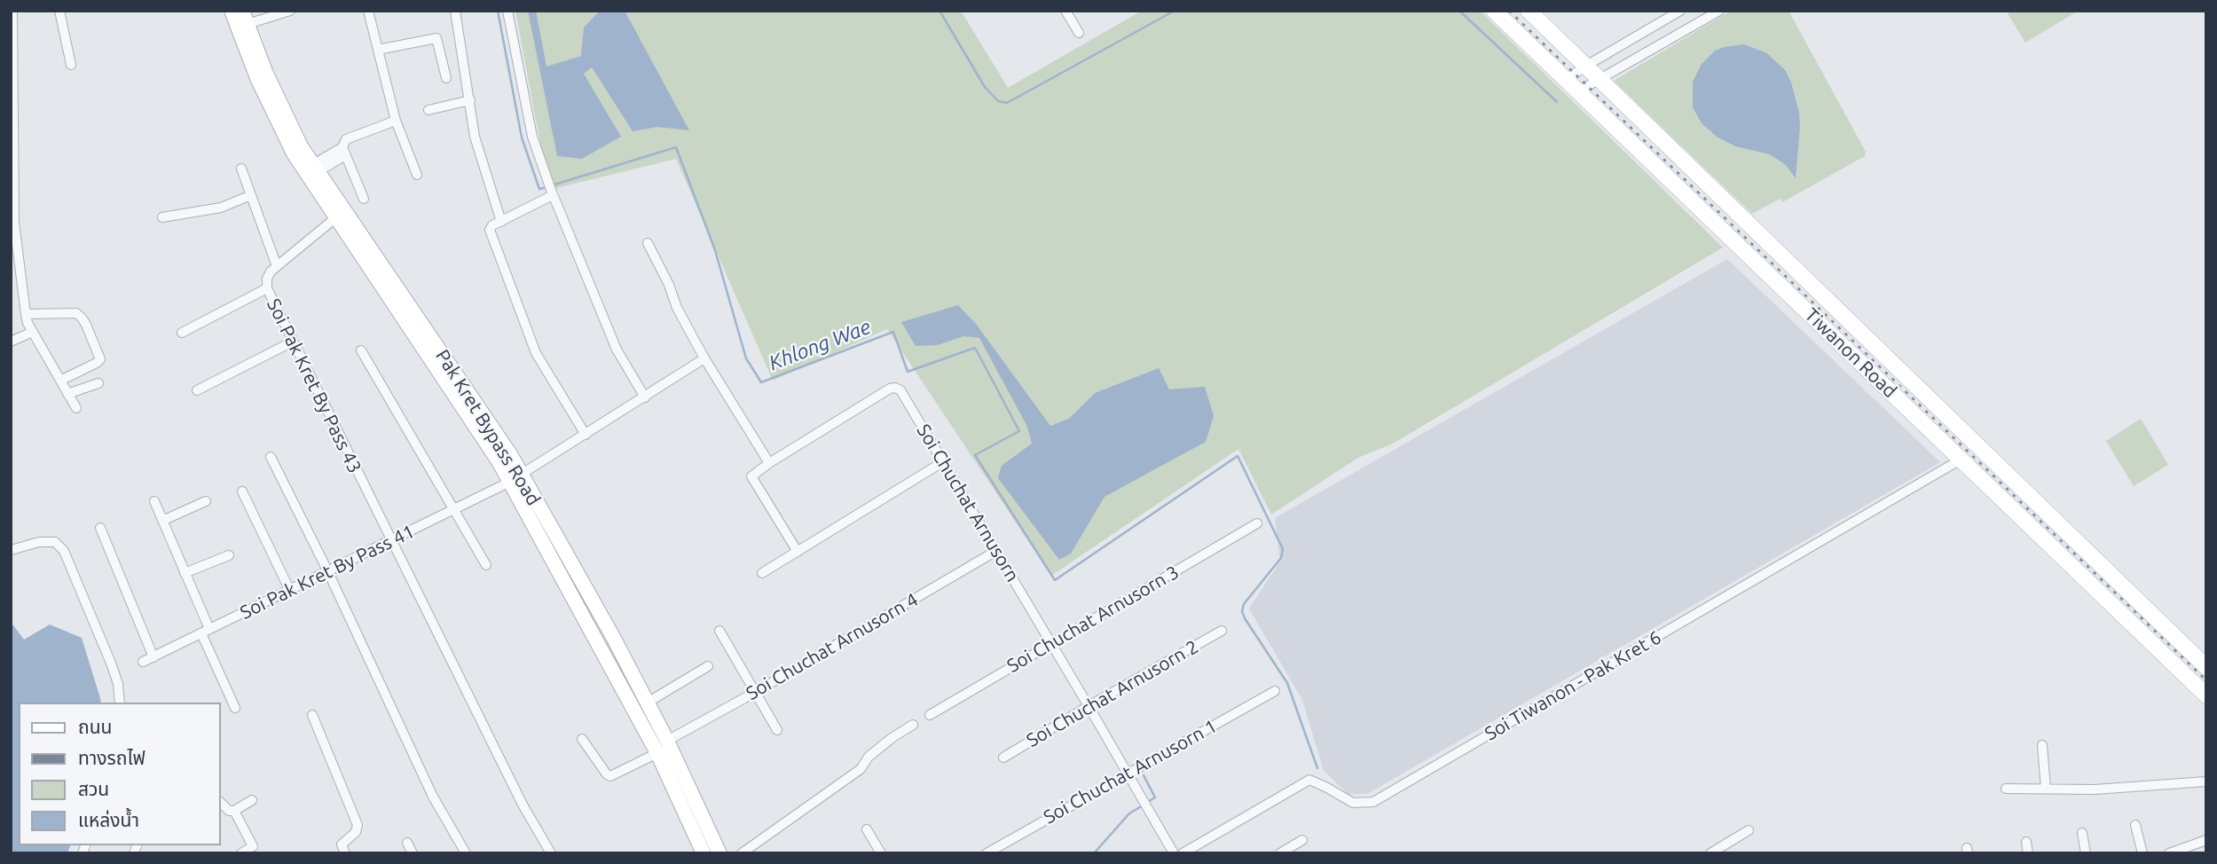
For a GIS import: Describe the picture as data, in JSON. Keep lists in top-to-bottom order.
{
  "streets": {
    "main road": ["Tiwanon Road", "Pak Kret Bypass Road"],
    "street": [
      "Soi Pak Kret By Pass 43",
      "Soi Chuchat Arnusorn",
      "Soi Pak Kret By Pass 41",
      "Soi Chuchat Arnusorn 3",
      "Soi Chuchat Arnusorn 4",
      "Soi Tiwanon - Pak Kret 6",
      "Soi Chuchat Arnusorn 2",
      "Soi Chuchat Arnusorn 1"
    ]
  },
  "crossings": [
    ["Tiwanon Road", "Soi Tiwanon - Pak Kret 6"],
    ["Soi Pak Kret By Pass 43", "Pak Kret Bypass Road"],
    ["Soi Pak Kret By Pass 43", "Soi Pak Kret By Pass 41"],
    ["Pak Kret Bypass Road", "Soi Pak Kret By Pass 41"],
    ["Pak Kret Bypass Road", "Soi Chuchat Arnusorn 4"],
    ["Soi Chuchat Arnusorn", "Soi Chuchat Arnusorn 3"],
    ["Soi Chuchat Arnusorn", "Soi Chuchat Arnusorn 4"],
    ["Soi Chuchat Arnusorn", "Soi Chuchat Arnusorn 2"],
    ["Soi Chuchat Arnusorn", "Soi Chuchat Arnusorn 1"]
  ],
  "water": ["Khlong Wae"],
  "legend": [
    "ถนน",
    "ทางรถไฟ",
    "สวน",
    "แหล่งน้ำ"
  ]
}
